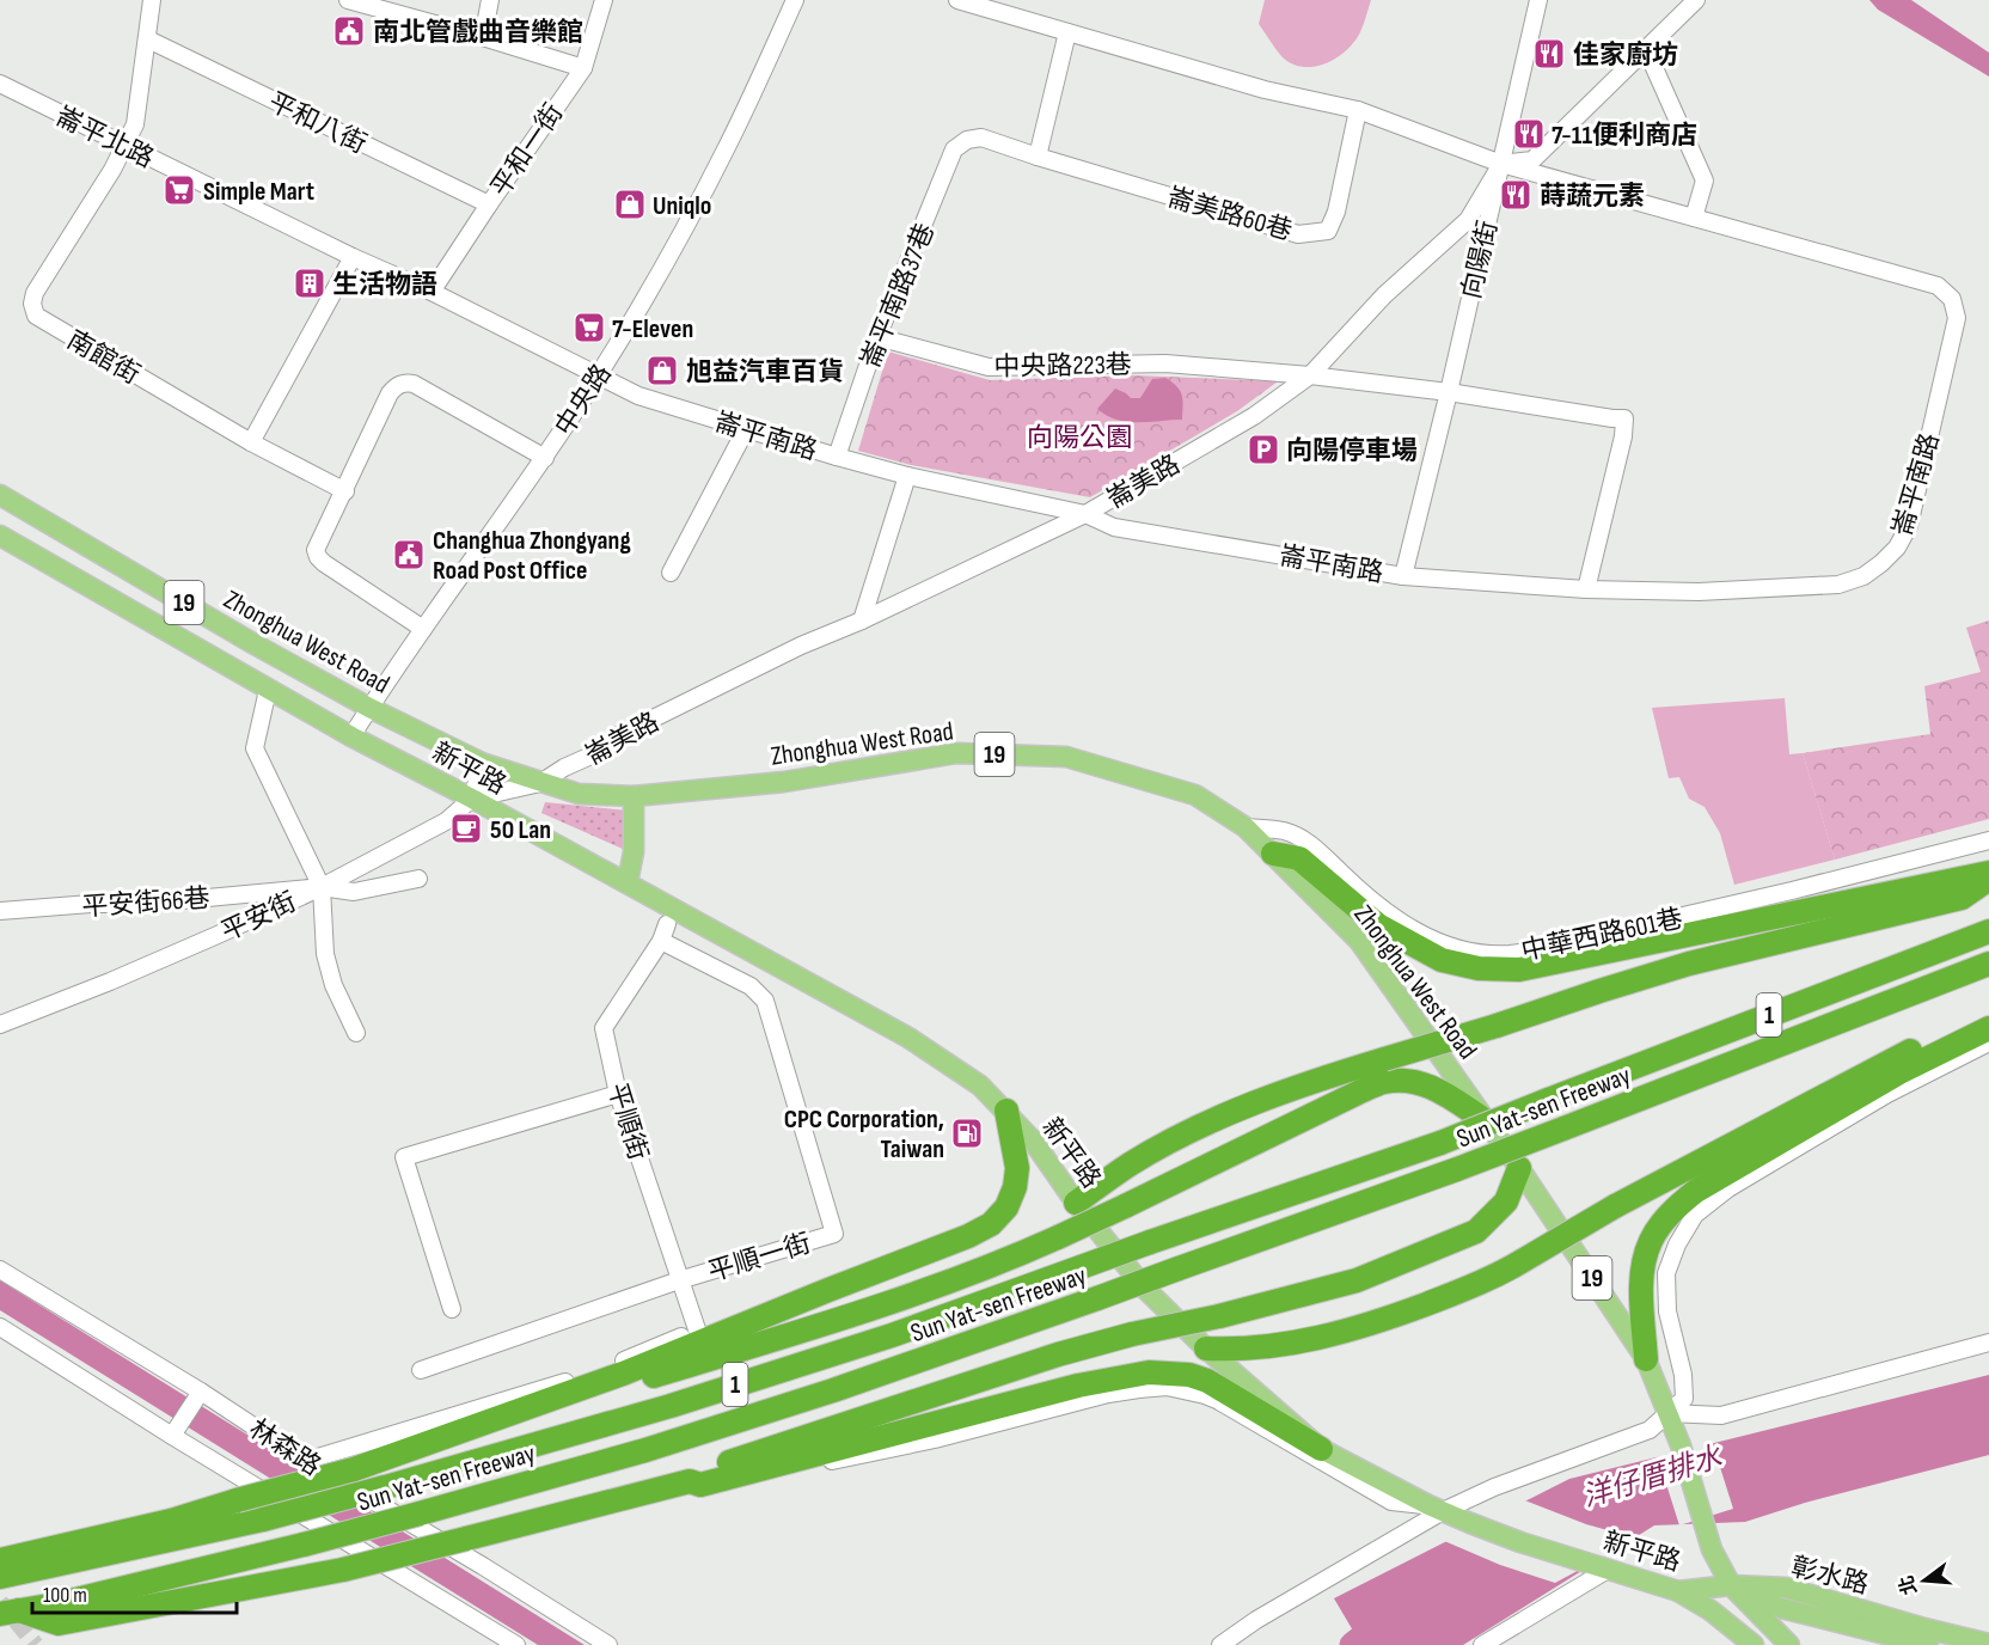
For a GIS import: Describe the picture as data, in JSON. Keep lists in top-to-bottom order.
{
  "streets": {
    "highway": ["1", "Sun Yat-sen Freeway"],
    "main road": [
      "19",
      "Zhonghua West Road",
      "新平路",
      "彰水路"
    ],
    "street": [
      "平和八街",
      "崙平北路",
      "平和一街",
      "崙美路60巷",
      "向陽街",
      "崙平南路37巷",
      "南館街",
      "中央路223巷",
      "中央路",
      "崙平南路",
      "崙美路",
      "平安街66巷",
      "平安街",
      "中華西路601巷",
      "平順街",
      "平順一街",
      "林森路"
    ]
  },
  "crossings": [
    ["平和八街", "平和一街"],
    ["崙平北路", "平和一街"],
    ["崙平北路", "南館街"],
    ["崙平北路", "中央路"],
    ["崙平北路", "崙平南路"],
    ["崙美路60巷", "崙平南路37巷"],
    ["崙美路60巷", "崙平南路"],
    ["向陽街", "中央路223巷"],
    ["向陽街", "崙平南路"],
    ["向陽街", "崙美路"],
    ["崙平南路37巷", "中央路223巷"],
    ["崙平南路37巷", "崙平南路"],
    ["中央路223巷", "崙平南路"],
    ["中央路223巷", "崙美路"],
    ["中央路", "崙平南路"],
    ["中央路", "19"],
    ["中央路", "Zhonghua West Road"],
    ["中央路", "新平路"],
    ["崙平南路", "崙美路"],
    ["崙美路", "Zhonghua West Road"],
    ["崙美路", "新平路"],
    ["崙美路", "平安街"],
    ["19", "新平路"],
    ["Zhonghua West Road", "新平路"],
    ["Zhonghua West Road", "中華西路601巷"],
    ["Zhonghua West Road", "彰水路"],
    ["新平路", "平安街"],
    ["新平路", "彰水路"],
    ["平安街66巷", "平安街"],
    ["平順街", "平順一街"]
  ],
  "water": ["洋仔厝排水"],
  "parks": ["向陽公園"],
  "places": {
    "public building": ["南北管戲曲音樂館", "Changhua Zhongyang Road Post Office"],
    "restaurant": ["佳家廚坊", "7-11便利商店", "蒔蔬元素"],
    "supermarket": ["Simple Mart", "7-Eleven"],
    "shop": ["Uniqlo", "旭益汽車百貨"],
    "building": ["生活物語"],
    "parking": ["向陽停車場"],
    "cafe": ["50 Lan"],
    "fuel station": ["CPC Corporation, Taiwan"]
  },
  "scale_bar": "100 m",
  "north": "left"
}
